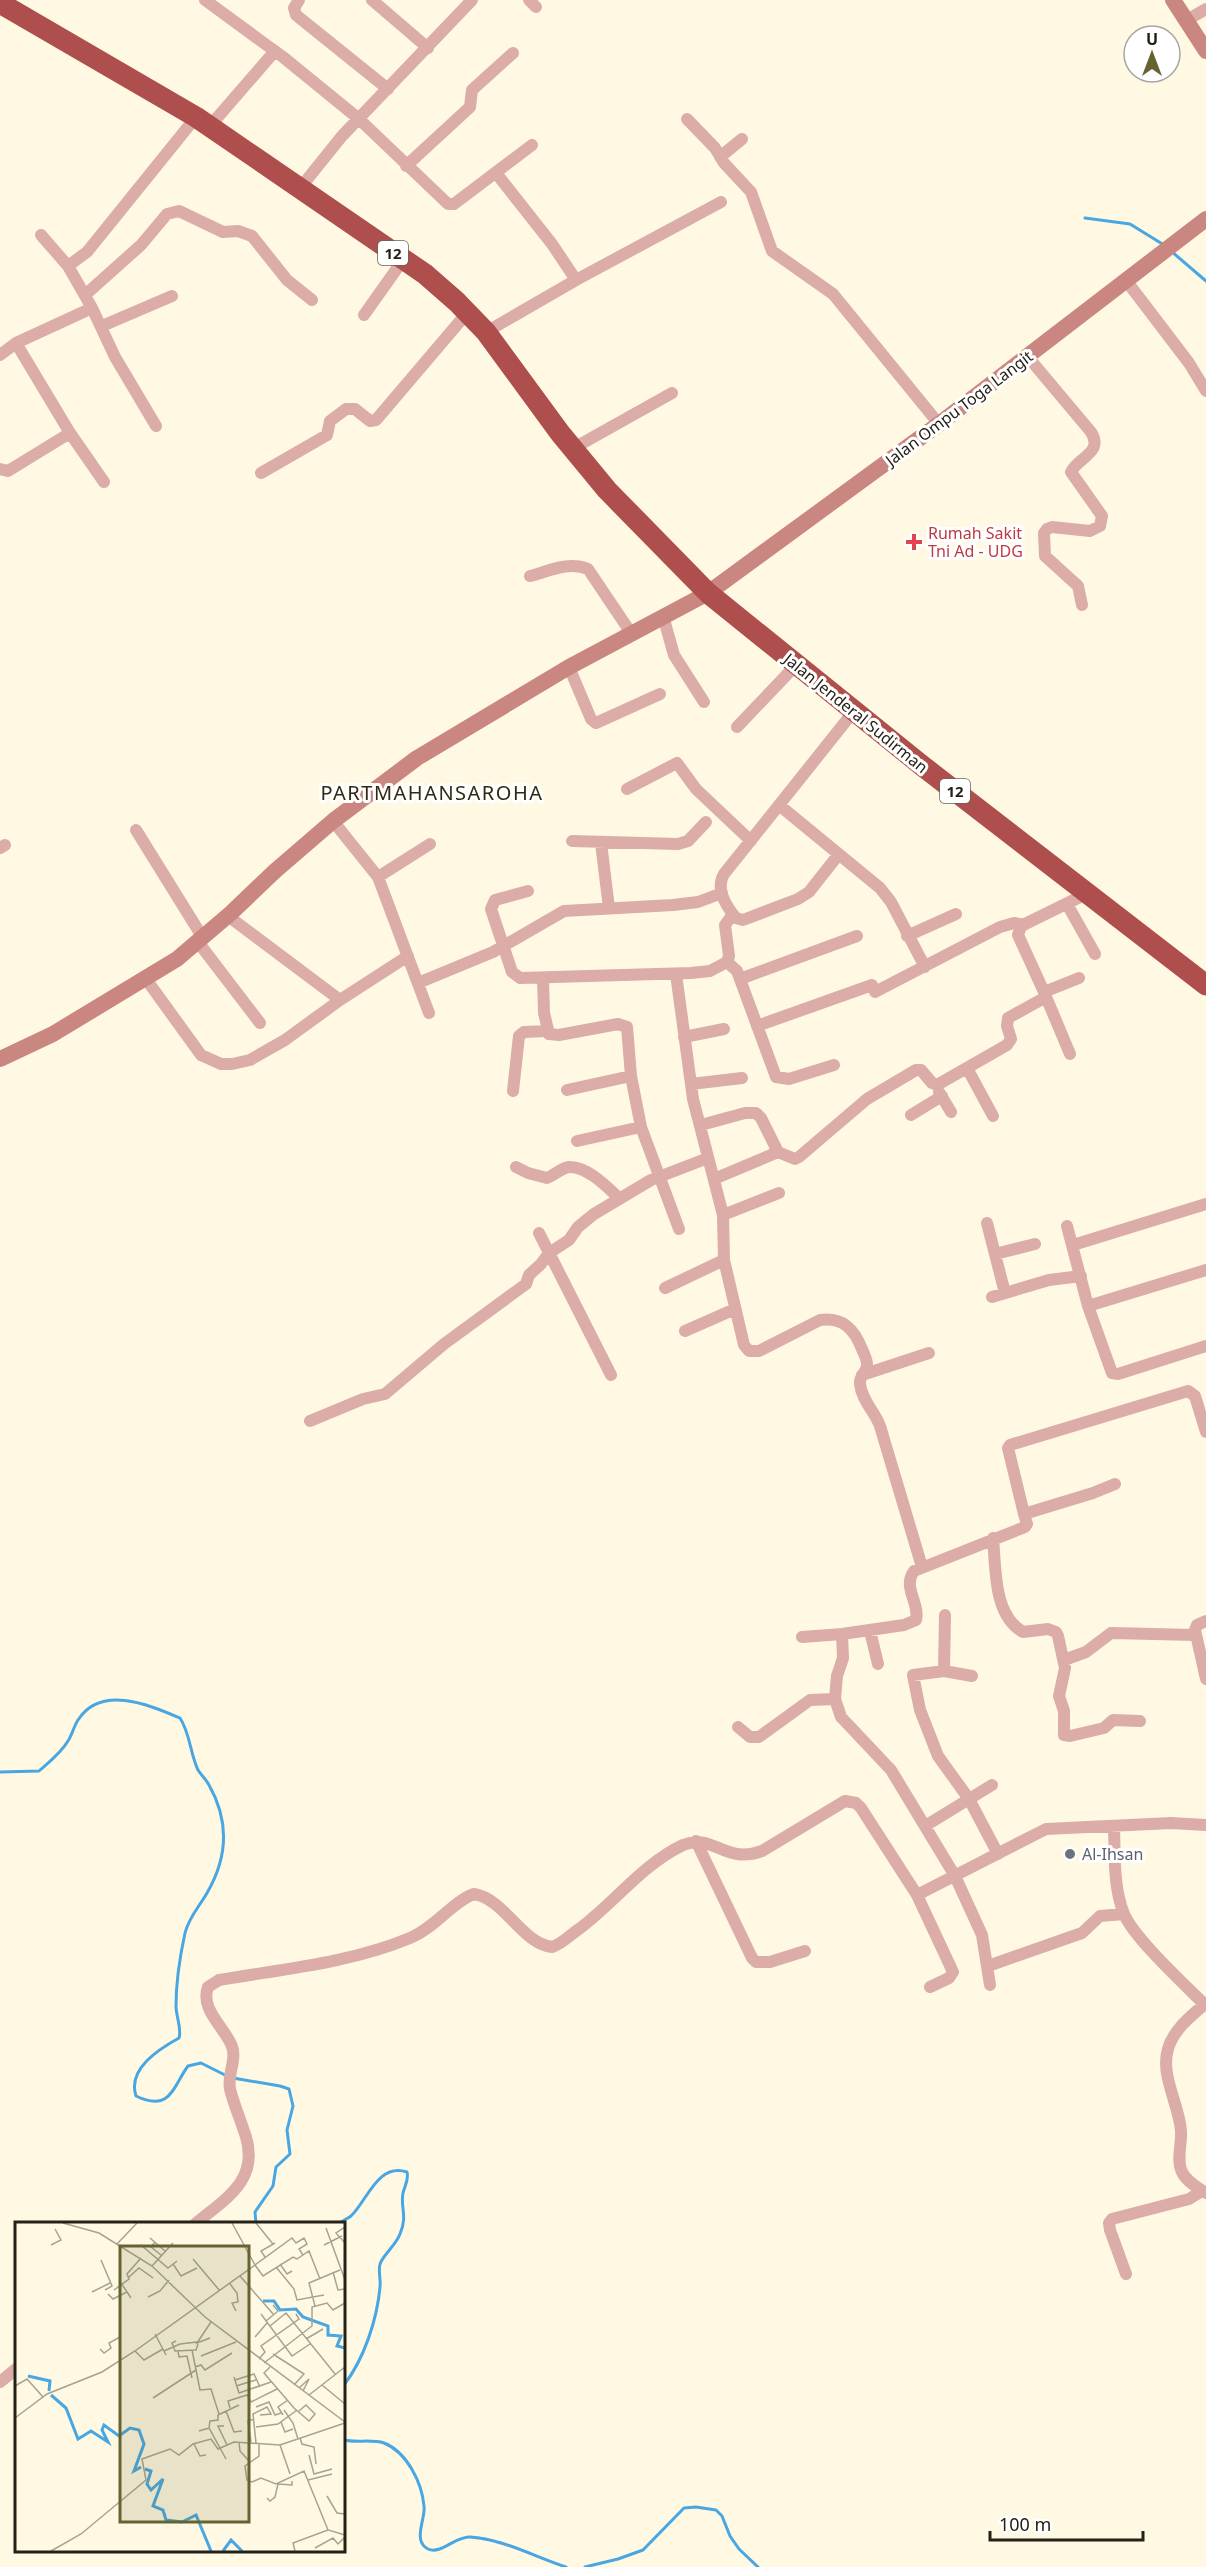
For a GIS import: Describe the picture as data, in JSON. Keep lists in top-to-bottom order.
{
  "streets": {
    "highway": ["12", "Jalan Jenderal Sudirman"],
    "main road": ["Jalan Ompu Toga Langit"]
  },
  "crossings": [
    ["12", "Jalan Ompu Toga Langit"],
    ["12", "Jalan Jenderal Sudirman"],
    ["Jalan Ompu Toga Langit", "Jalan Jenderal Sudirman"]
  ],
  "districts": ["PARTMAHANSAROHA"],
  "places": {
    "health": ["Rumah Sakit Tni Ad - UDG"],
    "other": ["Al-Ihsan"]
  },
  "scale_bar": "100 m",
  "north": "top"
}
